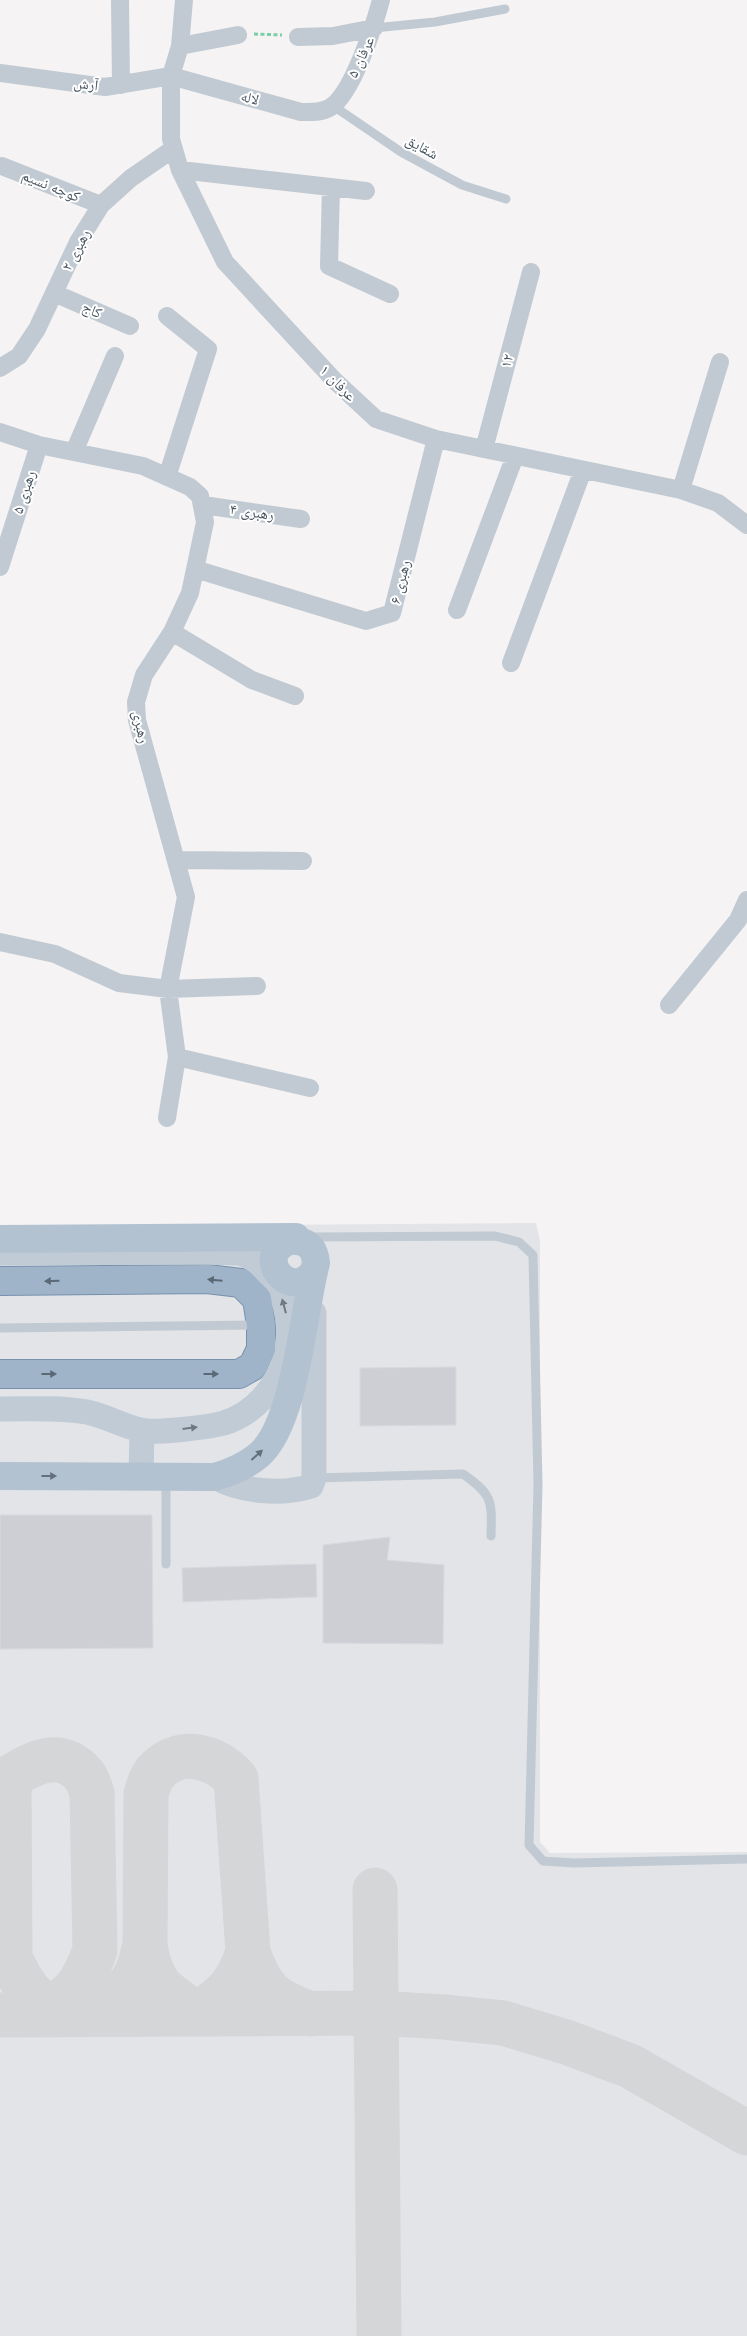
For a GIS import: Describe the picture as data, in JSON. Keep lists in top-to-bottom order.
{
  "streets": {
    "street": [
      "عرفان ۵",
      "آرش",
      "لاله",
      "کوچه نسیم",
      "رهبری ۲",
      "کاج",
      "۱۲",
      "عرفان ۱",
      "رهبری ۵",
      "رهبری ۴",
      "رهبری ۶",
      "رهبری"
    ],
    "lane": ["شقایق"]
  },
  "crossings": [
    ["عرفان ۵", "لاله"],
    ["عرفان ۵", "شقایق"],
    ["آرش", "لاله"],
    ["آرش", "عرفان ۱"],
    ["لاله", "شقایق"],
    ["لاله", "عرفان ۱"],
    ["کوچه نسیم", "رهبری ۲"],
    ["رهبری ۲", "کاج"],
    ["رهبری ۲", "عرفان ۱"],
    ["۱۲", "عرفان ۱"],
    ["عرفان ۱", "رهبری ۶"],
    ["رهبری ۴", "رهبری"],
    ["رهبری ۶", "رهبری"]
  ]
}
